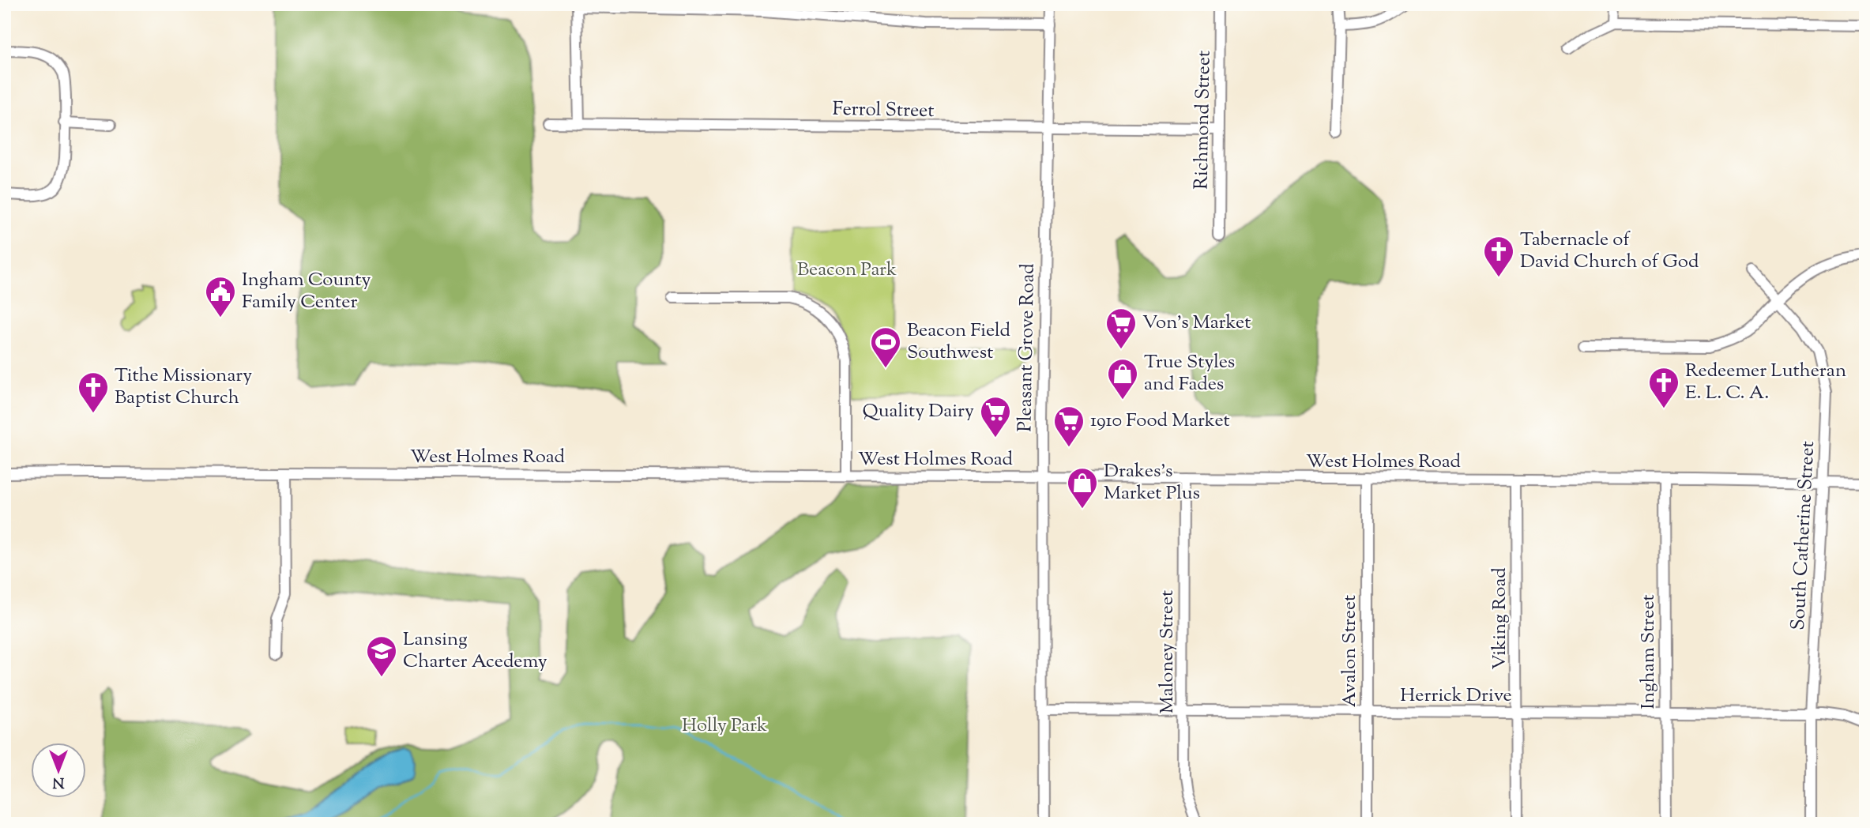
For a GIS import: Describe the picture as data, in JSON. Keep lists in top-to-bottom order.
{
  "streets": {
    "street": [
      "Ferrol Street",
      "Richmond Street",
      "Pleasant Grove Road",
      "West Holmes Road",
      "South Catherine Street",
      "Viking Road",
      "Avalon Street",
      "Maloney Street",
      "Ingham Street",
      "Herrick Drive"
    ]
  },
  "crossings": [
    ["Ferrol Street", "Richmond Street"],
    ["Ferrol Street", "Pleasant Grove Road"],
    ["Pleasant Grove Road", "West Holmes Road"],
    ["Pleasant Grove Road", "Herrick Drive"],
    ["West Holmes Road", "South Catherine Street"],
    ["West Holmes Road", "Viking Road"],
    ["West Holmes Road", "Avalon Street"],
    ["West Holmes Road", "Maloney Street"],
    ["West Holmes Road", "Ingham Street"],
    ["South Catherine Street", "Herrick Drive"],
    ["Viking Road", "Herrick Drive"],
    ["Avalon Street", "Herrick Drive"],
    ["Maloney Street", "Herrick Drive"],
    ["Ingham Street", "Herrick Drive"]
  ],
  "parks": ["Beacon Park", "Holly Park"],
  "places": {
    "church": ["Tabernacle of David Church of God", "Redeemer Lutheran E. L. C. A.", "Tithe Missionary Baptist Church"],
    "public building": ["Ingham County Family Center"],
    "supermarket": ["Von's Market", "Quality Dairy", "1910 Food Market"],
    "sports": ["Beacon Field Southwest"],
    "shop": ["True Styles and Fades", "Drakes's Market Plus"],
    "school or university": ["Lansing Charter Acedemy"]
  },
  "north": "bottom"
}
